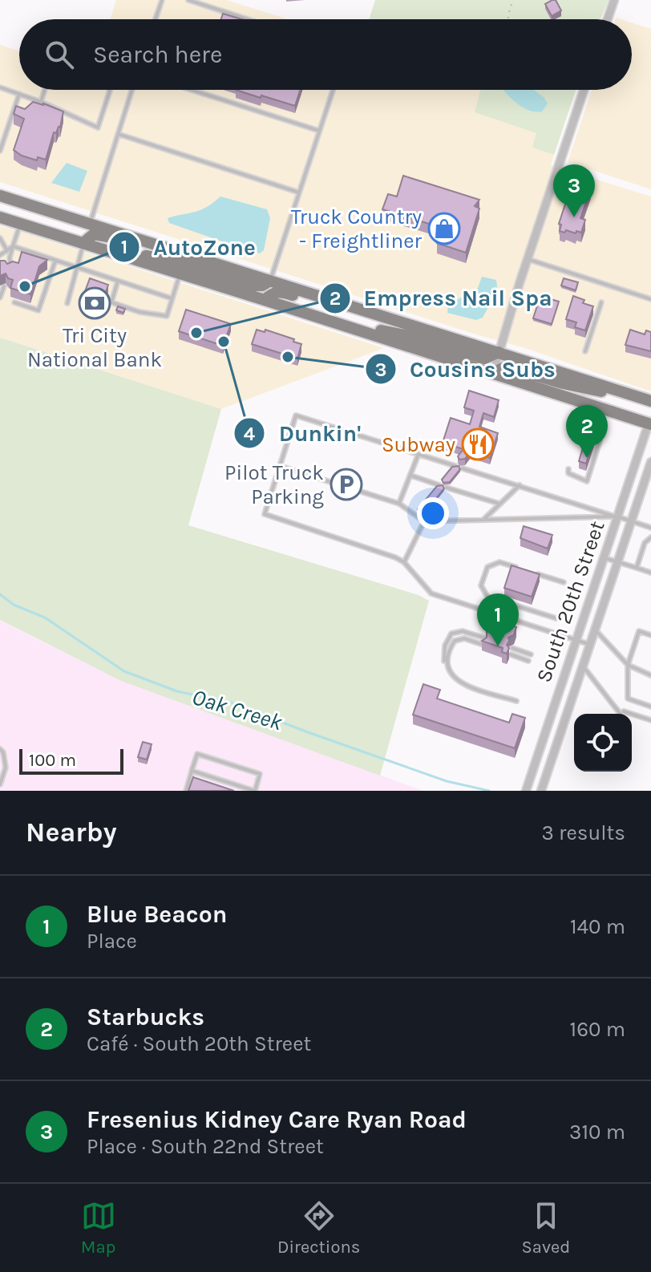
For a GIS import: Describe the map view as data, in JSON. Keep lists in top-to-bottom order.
{
  "streets": {
    "street": ["South 20th Street"]
  },
  "water": ["Oak Creek"],
  "places": {
    "shop": ["Truck Country - Freightliner"],
    "other": [
      "AutoZone",
      "Empress Nail Spa",
      "Dunkin'",
      "Cousins Subs"
    ],
    "bank": ["Tri City National Bank"],
    "restaurant": ["Subway"],
    "parking": ["Pilot Truck Parking"]
  },
  "scale_bar": "100 m",
  "page": {
    "search": "Search here",
    "pins": ["3", "2", "1"],
    "scale": "100 m",
    "heading": ["Nearby", "3 results"],
    "list": [
      {
        "mark": "1",
        "name": "Blue Beacon",
        "note": "Place",
        "value": "140 m"
      },
      {
        "mark": "2",
        "name": "Starbucks",
        "note": "Café · South 20th Street",
        "value": "160 m"
      },
      {
        "mark": "3",
        "name": "Fresenius Kidney Care Ryan Road",
        "note": "Place · South 22nd Street",
        "value": "310 m"
      }
    ],
    "nav": ["Map", "Directions", "Saved"]
  }
}
